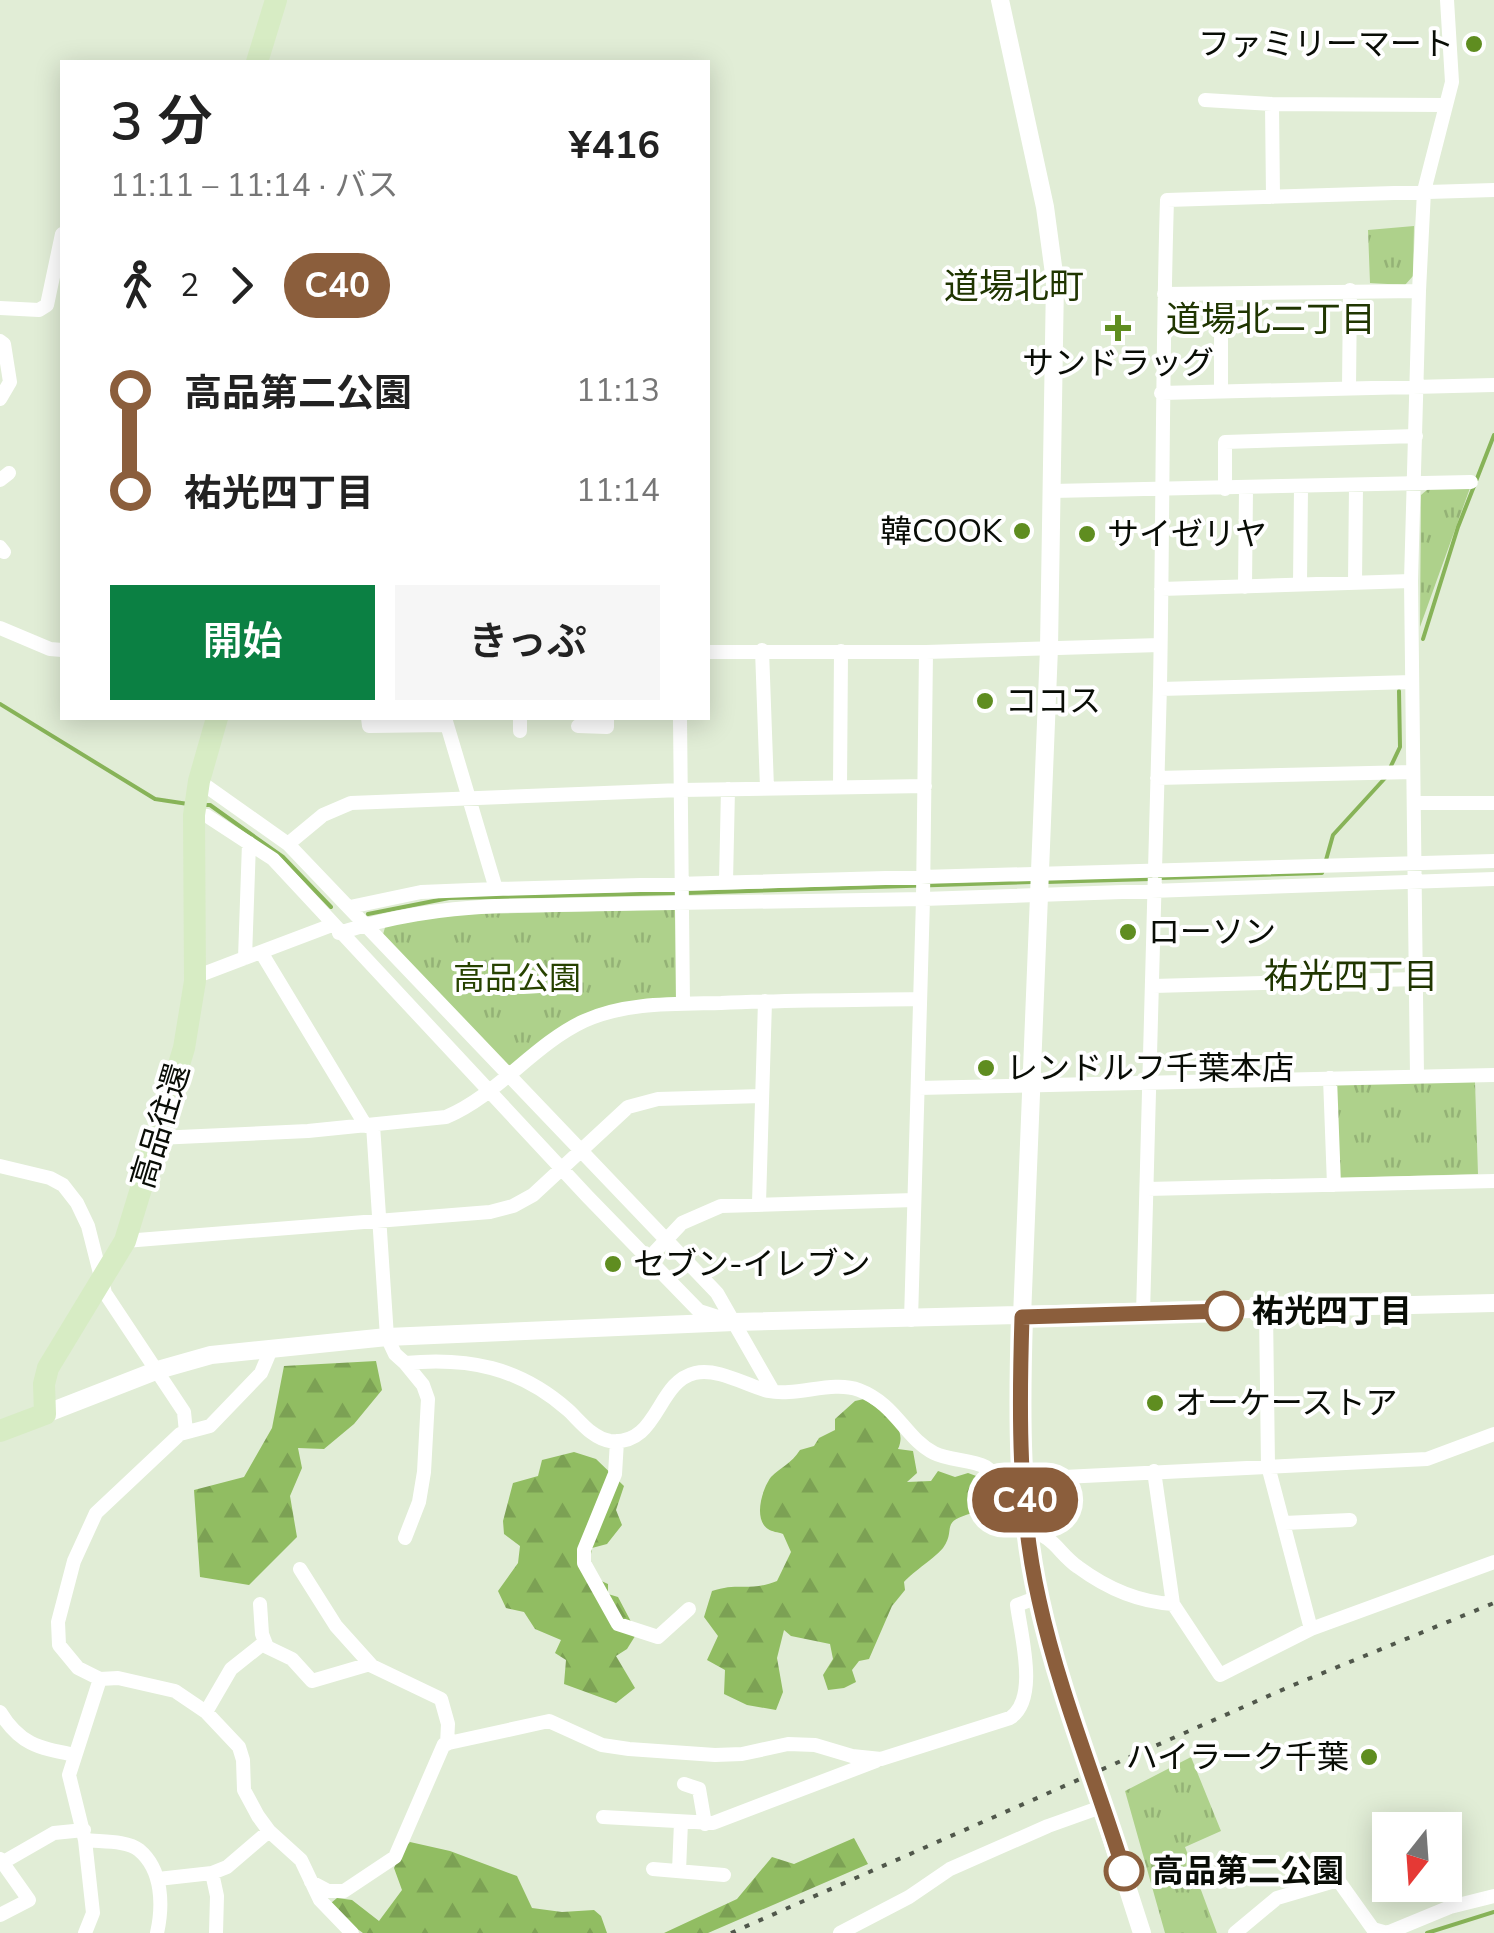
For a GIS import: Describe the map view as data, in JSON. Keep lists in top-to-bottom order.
{
  "streets": {
    "main road": ["高品往還"]
  },
  "districts": ["道場北町", "道場北二丁目", "祐光四丁目"],
  "parks": ["高品公園"],
  "places": {
    "other": [
      "ファミリーマート",
      "韓COOK",
      "サイゼリヤ",
      "ココス",
      "ローソン",
      "レンドルフ千葉本店",
      "セブン-イレブン",
      "祐光四丁目",
      "オーケーストア",
      "ハイラーク千葉",
      "高品第二公園"
    ],
    "health": ["サンドラッグ"]
  },
  "lines": ["bus line C40"],
  "north": "bottom",
  "page": {
    "on_map": "C40",
    "heading": ["3 分", "11:11 – 11:14 · バス", "¥416"],
    "legs": ["2", "C40"],
    "list": [
      {
        "name": "高品第二公園",
        "value": "11:13"
      },
      {
        "name": "祐光四丁目",
        "value": "11:14"
      }
    ],
    "buttons": ["開始", "きっぷ"]
  }
}
